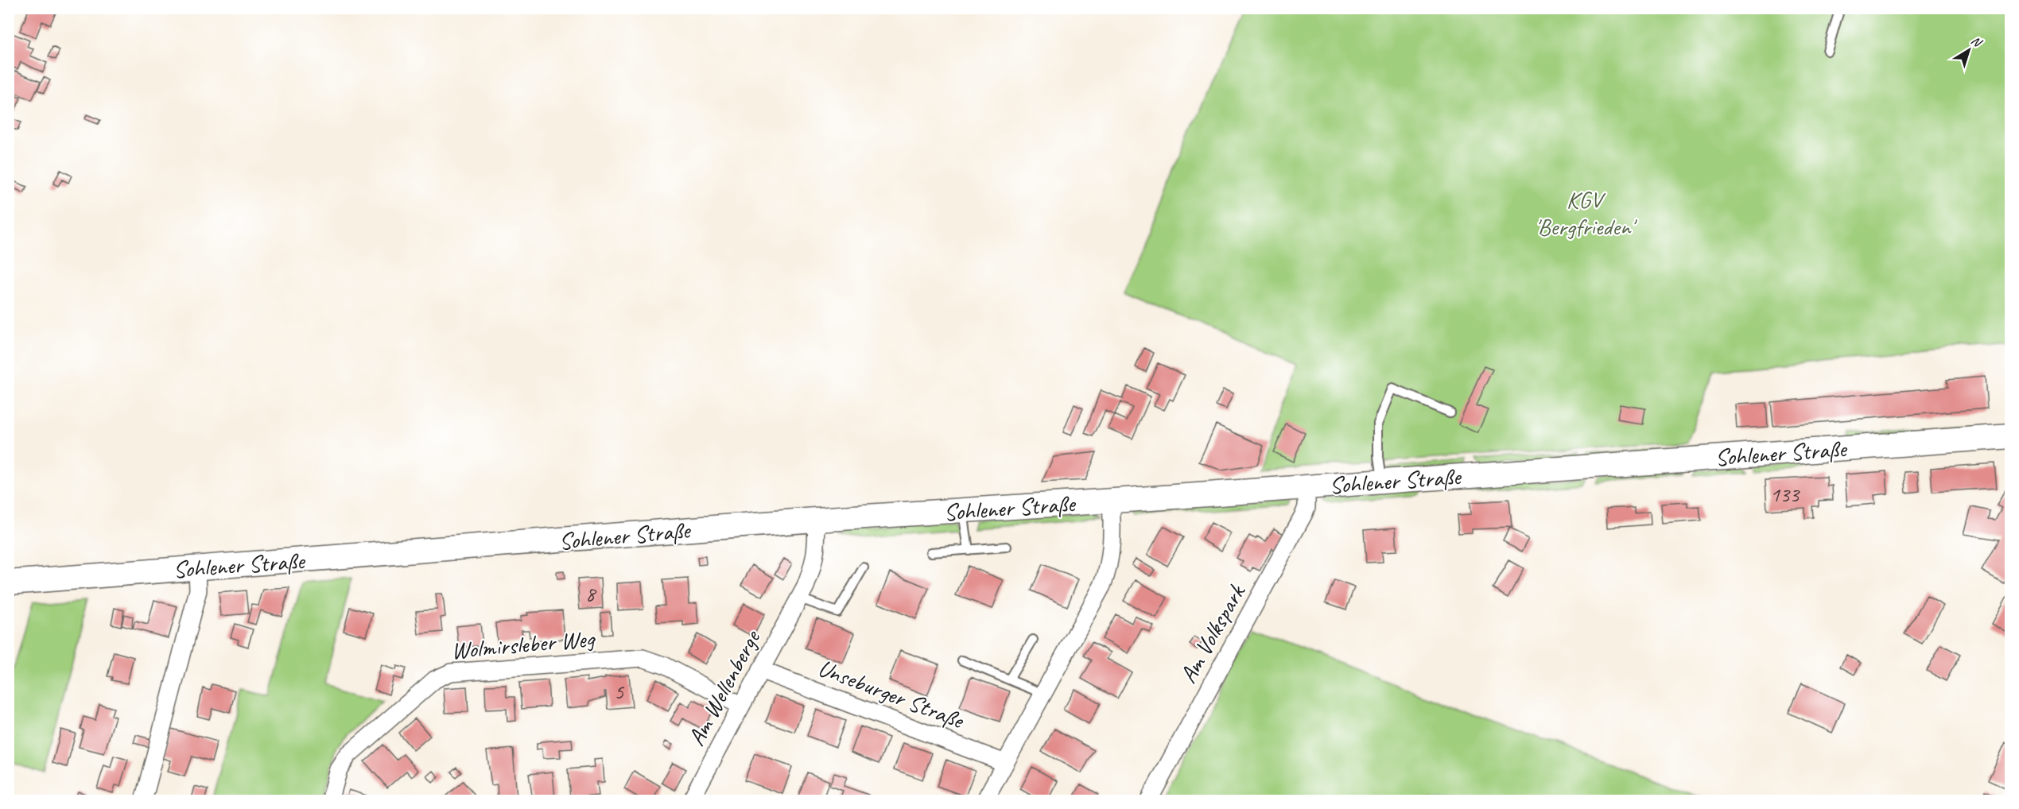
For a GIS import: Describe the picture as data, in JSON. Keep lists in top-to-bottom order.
{
  "streets": {
    "street": [
      "Sohlener Straße",
      "Am Volkspark",
      "Wolmirsleber Weg",
      "Am Wellenberge",
      "Unseburger Straße"
    ]
  },
  "crossings": [
    ["Sohlener Straße", "Am Volkspark"],
    ["Sohlener Straße", "Am Wellenberge"],
    ["Wolmirsleber Weg", "Am Wellenberge"],
    ["Am Wellenberge", "Unseburger Straße"]
  ],
  "parks": ["KGV 'Bergfrieden'"],
  "house_numbers": ["133", "8", "5"],
  "north": "top right"
}
